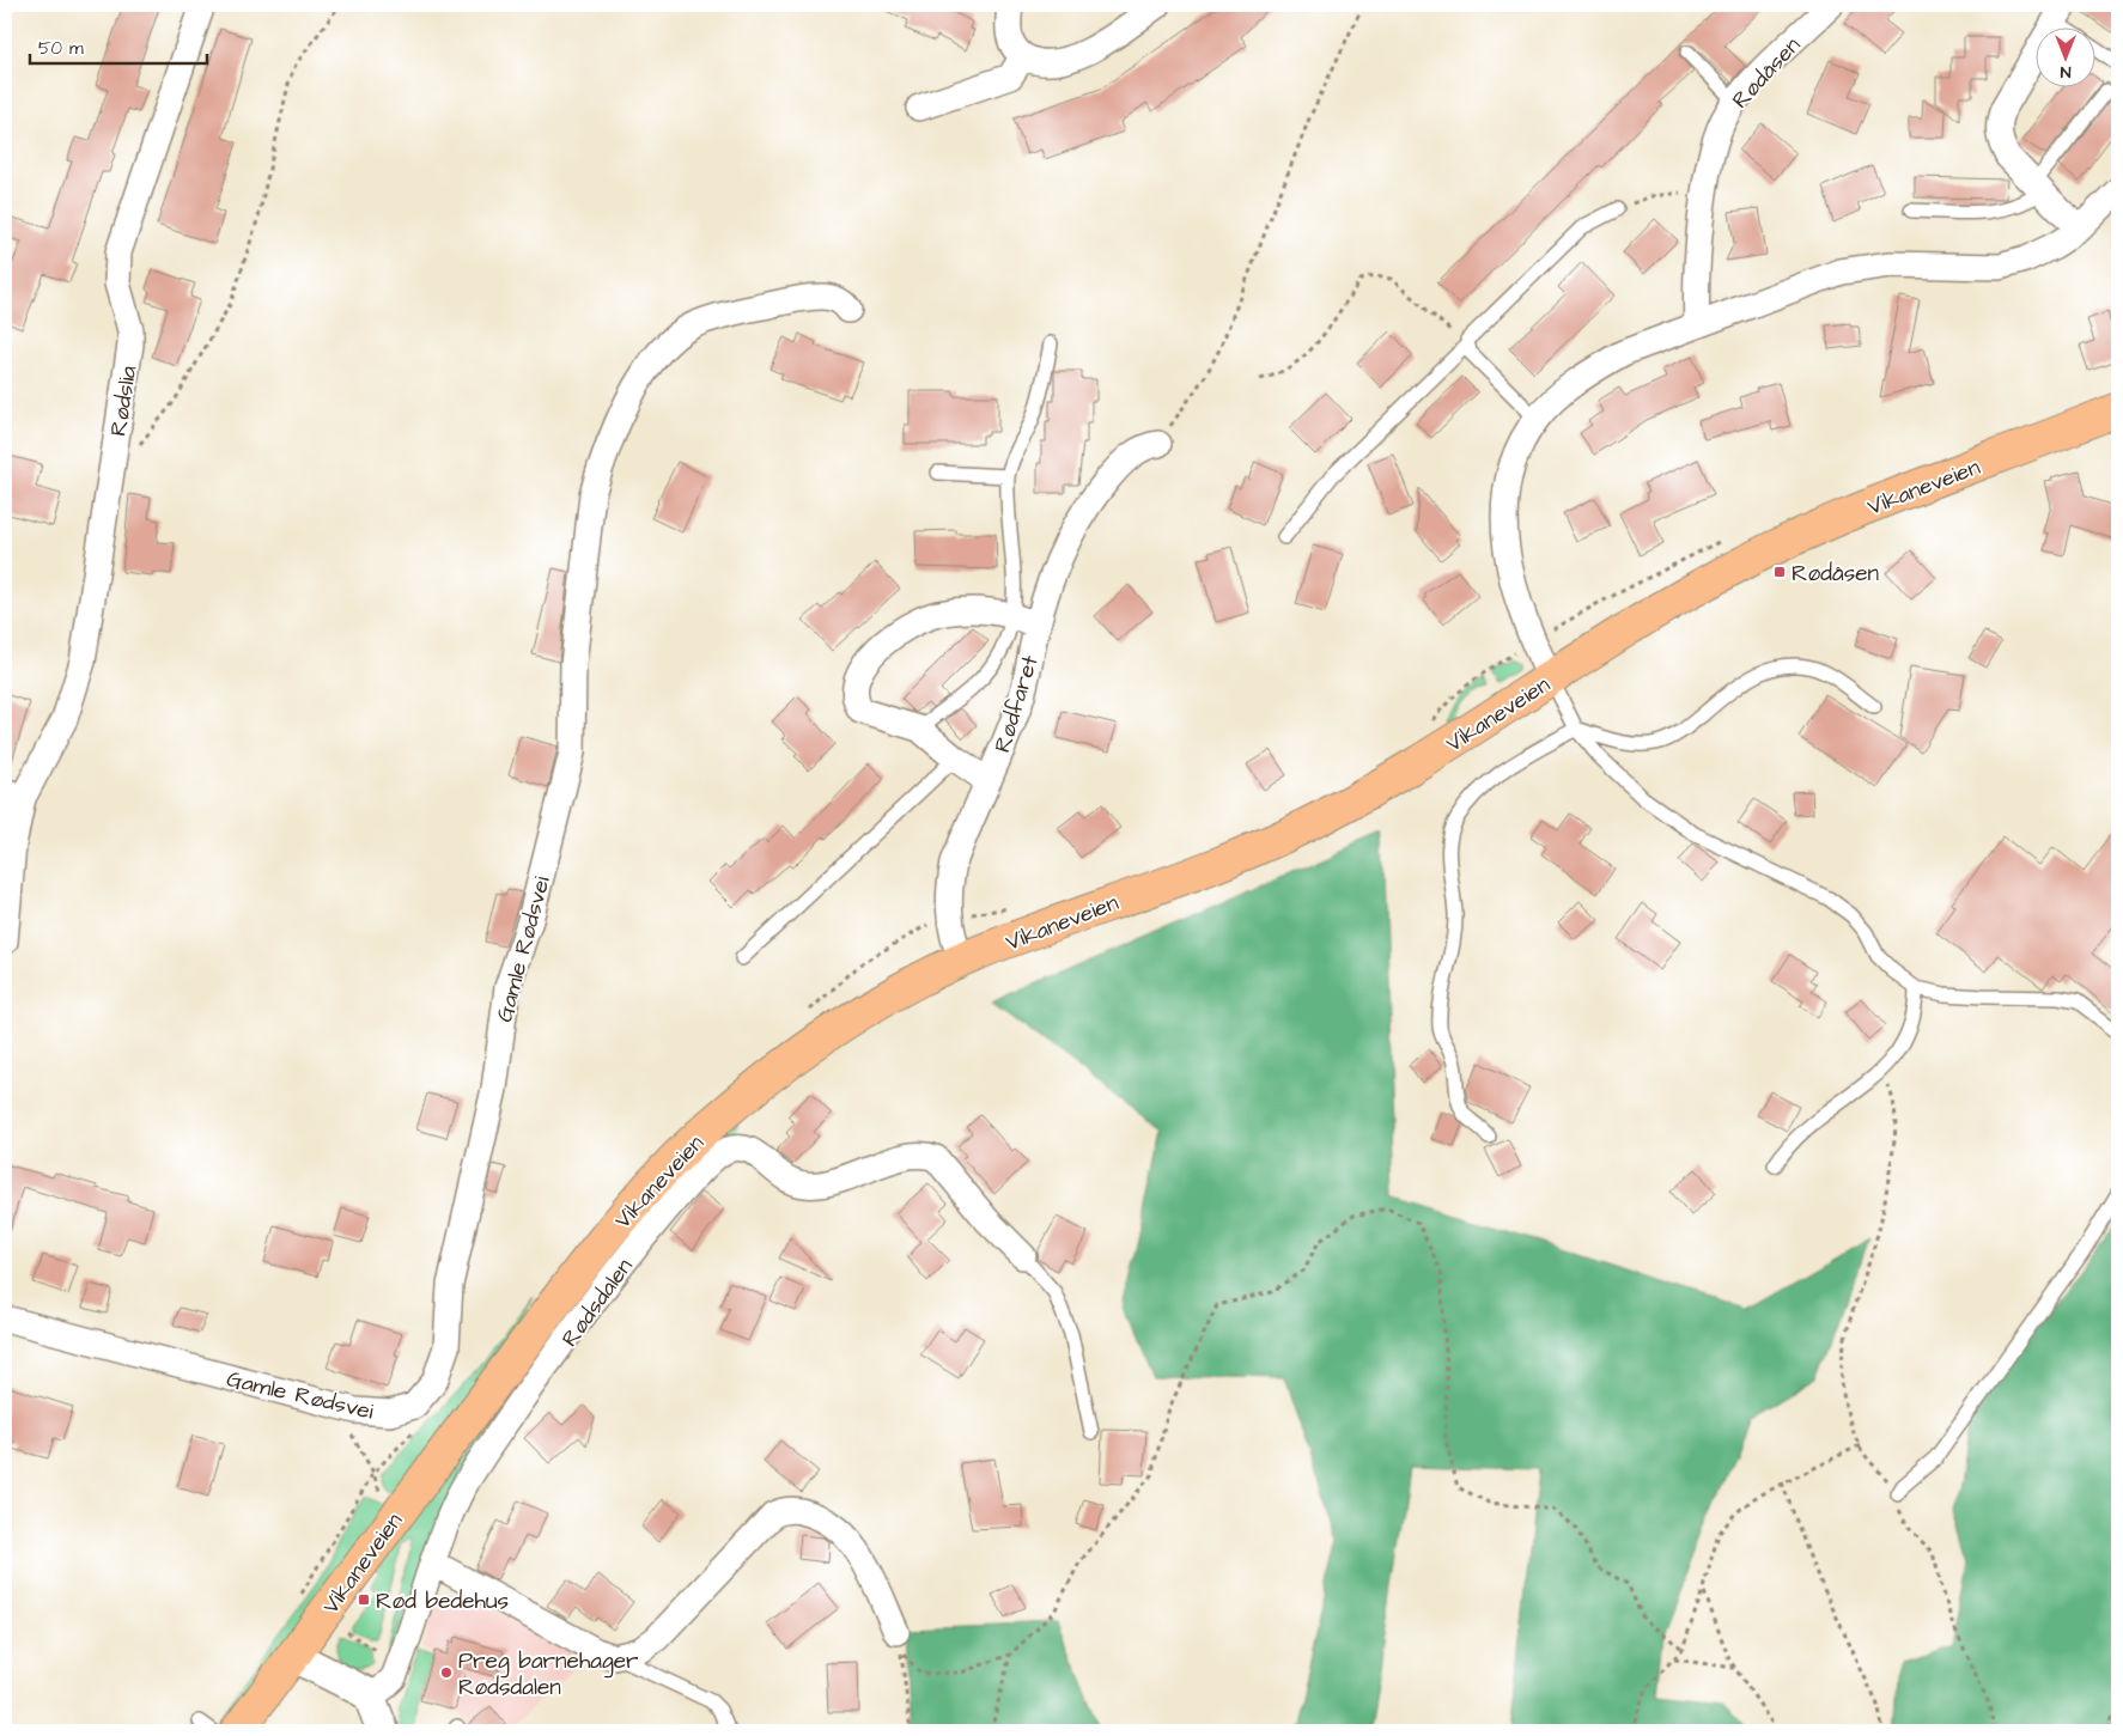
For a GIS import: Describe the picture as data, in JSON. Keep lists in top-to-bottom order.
{
  "streets": {
    "main road": ["Vikaneveien"],
    "street": [
      "Rødåsen",
      "Rødslia",
      "Rødfaret",
      "Gamle Rødsvei",
      "Rødsdalen"
    ]
  },
  "crossings": [
    ["Vikaneveien", "Rødfaret"]
  ],
  "places": {
    "transit": ["Rødåsen", "Rød bedehus"],
    "other": ["Preg barnehager Rødsdalen"]
  },
  "scale_bar": "50 m",
  "north": "bottom"
}
